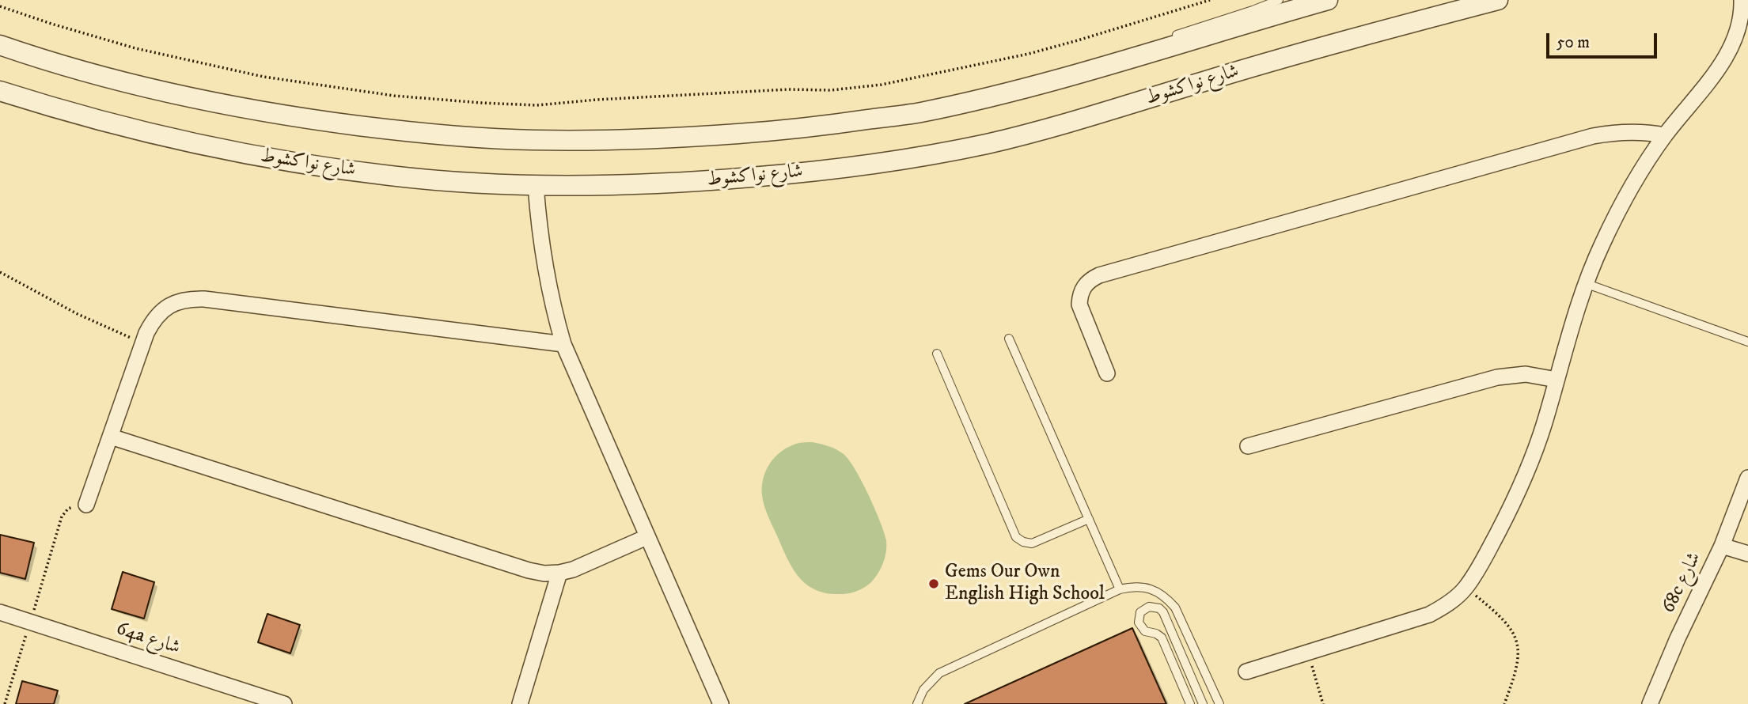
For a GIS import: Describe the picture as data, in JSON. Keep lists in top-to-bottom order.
{
  "streets": {
    "street": ["شارع نواكشوط", "68c شارع", "64a شارع"]
  },
  "places": ["Gems Our Own English High School"],
  "scale_bar": "50 m"
}
